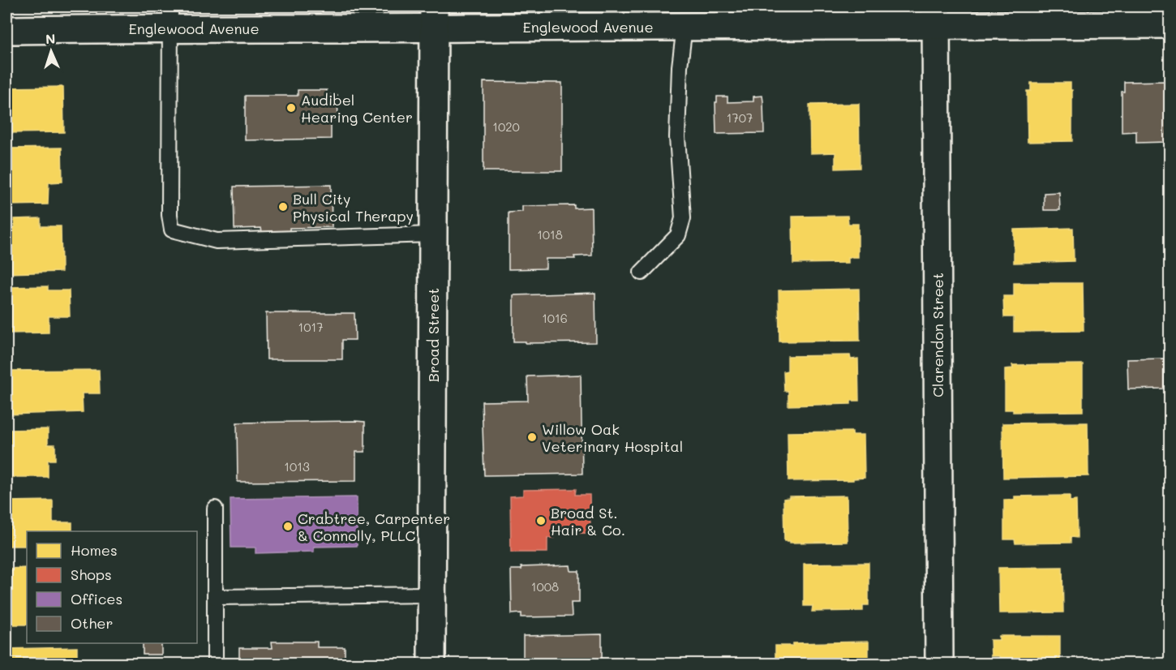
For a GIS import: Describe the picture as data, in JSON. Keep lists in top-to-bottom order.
{
  "streets": {
    "street": ["Englewood Avenue", "Broad Street", "Clarendon Street"]
  },
  "crossings": [
    ["Englewood Avenue", "Broad Street"],
    ["Englewood Avenue", "Clarendon Street"]
  ],
  "places": [
    "Audibel Hearing Center",
    "Bull City Physical Therapy",
    "Willow Oak Veterinary Hospital",
    "Broad St. Hair & Co.",
    "Crabtree, Carpenter & Connolly, PLLC"
  ],
  "house_numbers": [
    "1707",
    "1020",
    "1018",
    "1016",
    "1017",
    "1013",
    "1008"
  ],
  "legend": [
    "Homes",
    "Shops",
    "Offices",
    "Other"
  ],
  "north": "top"
}
